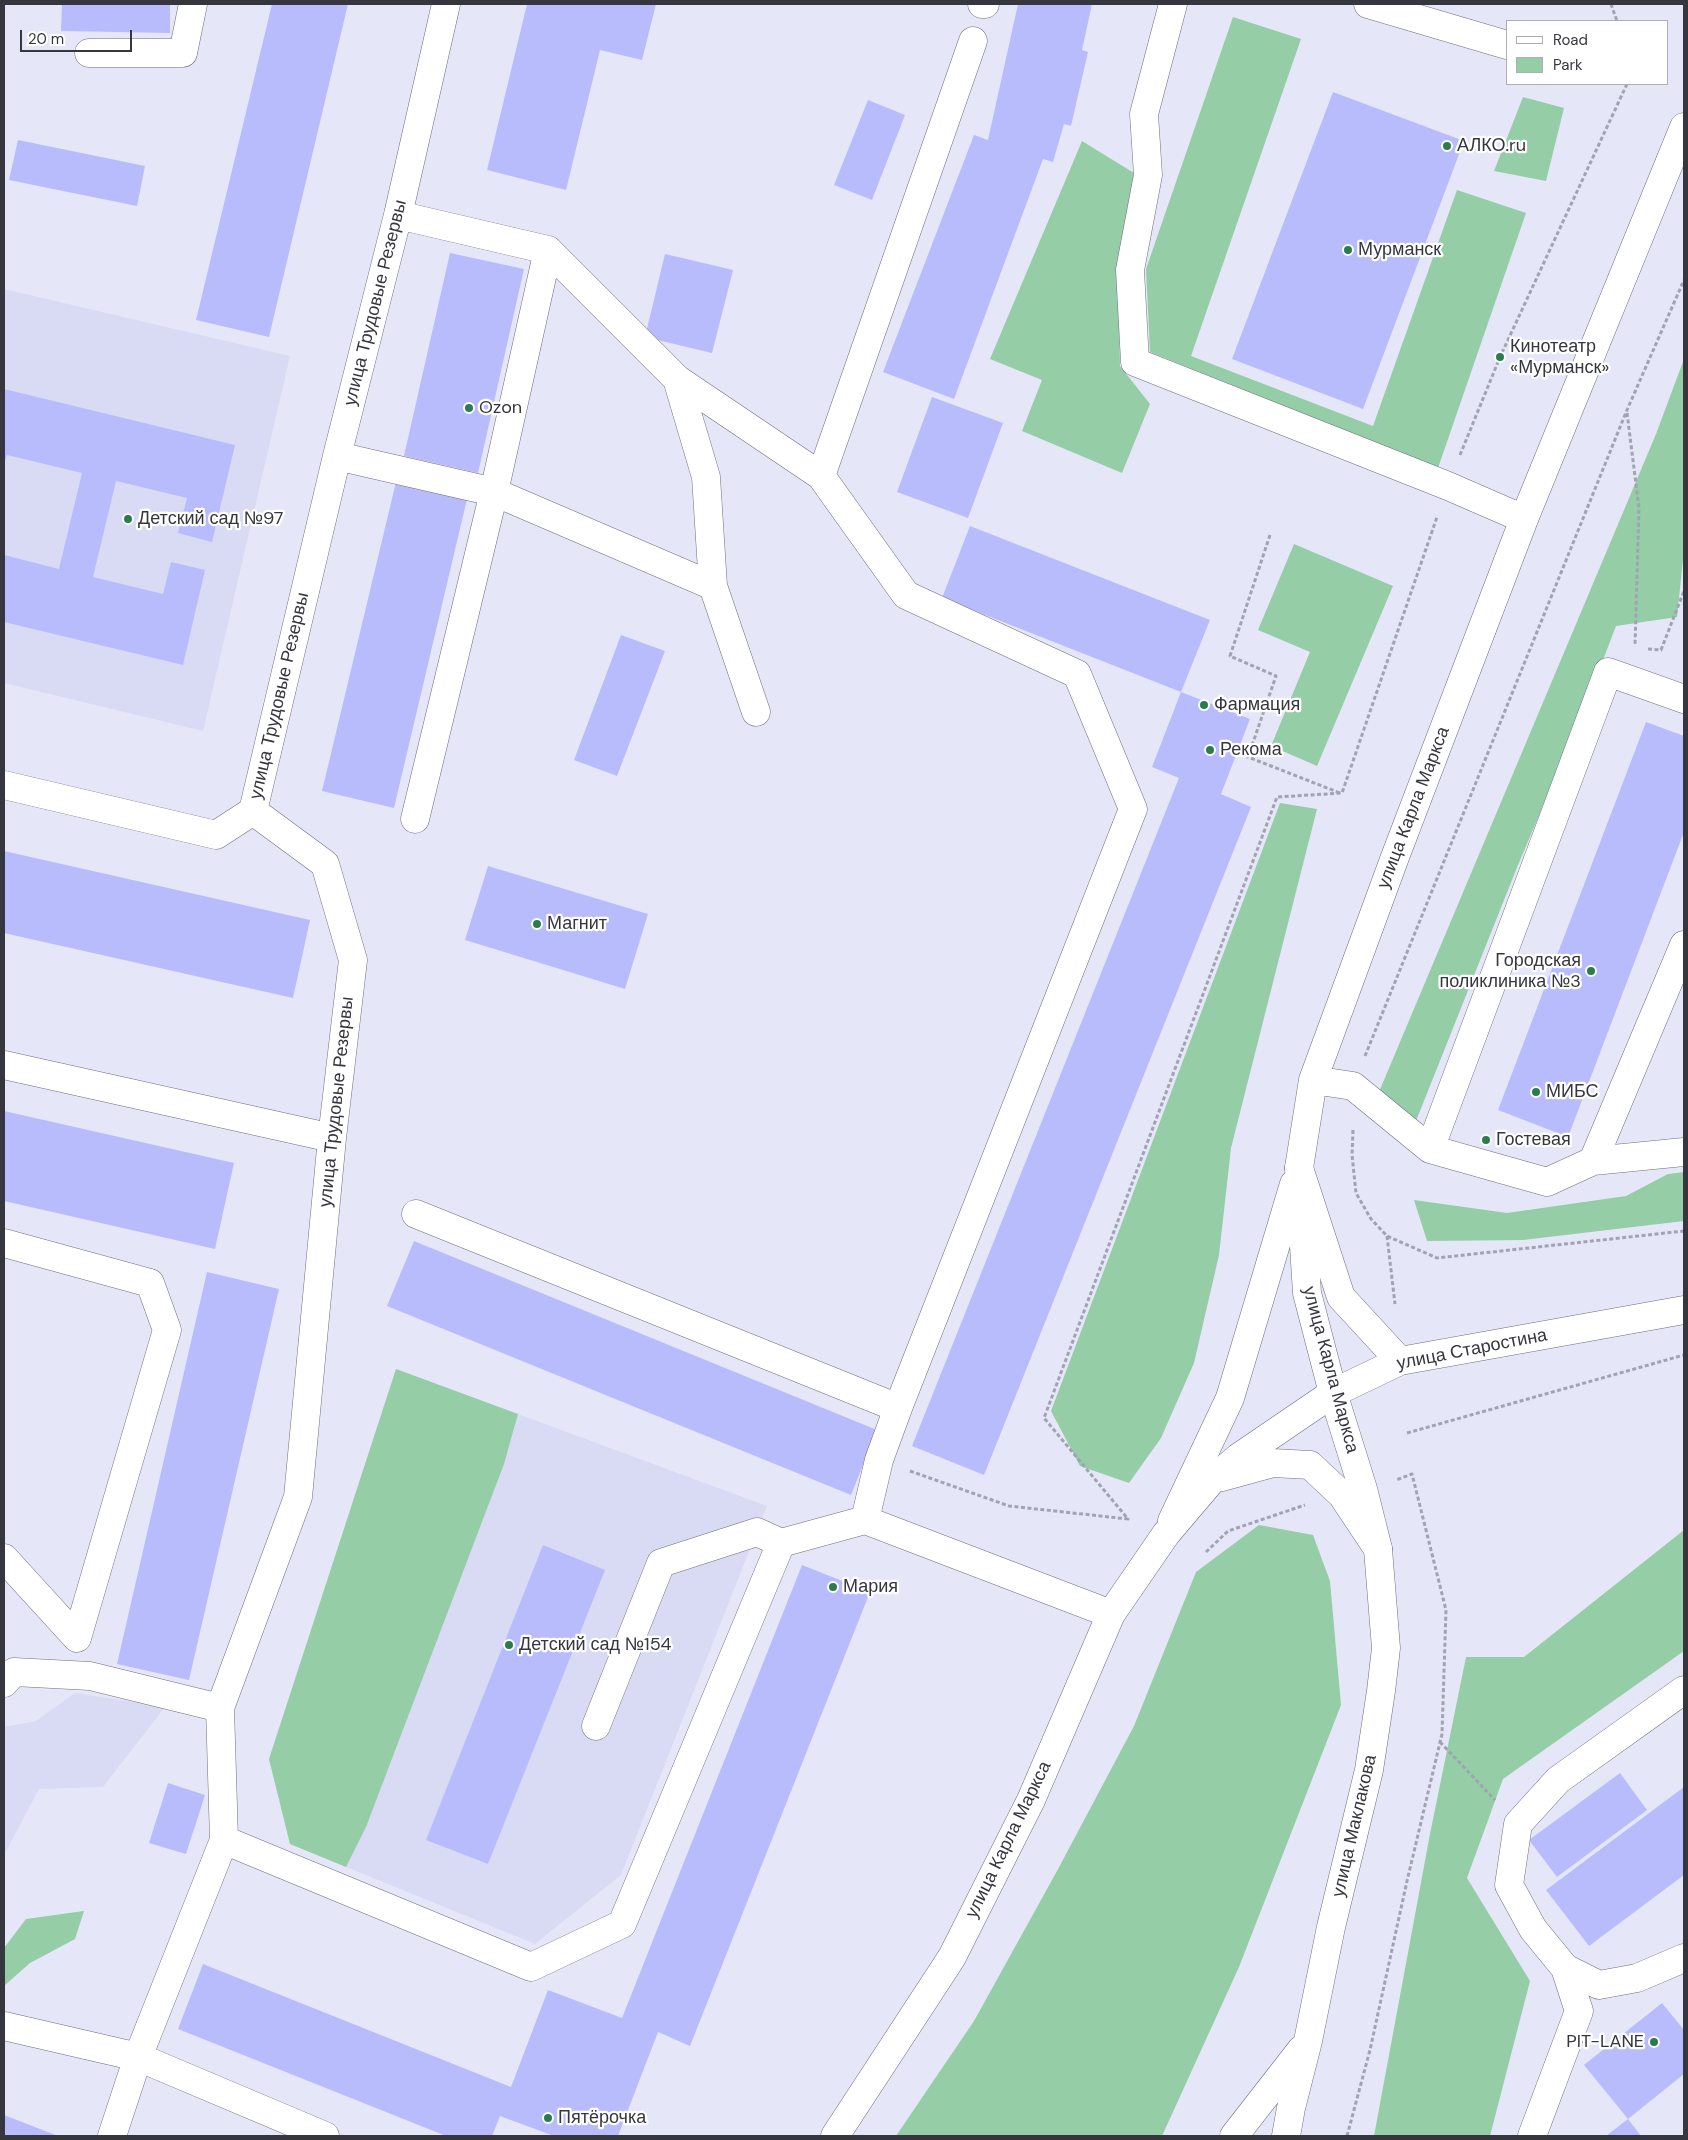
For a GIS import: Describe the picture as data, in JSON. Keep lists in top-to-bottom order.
{
  "streets": {
    "street": [
      "улица Трудовые Резервы",
      "улица Карла Маркса",
      "улица Старостина",
      "улица Маклакова"
    ]
  },
  "crossings": [
    ["улица Карла Маркса", "улица Старостина"],
    ["улица Карла Маркса", "улица Маклакова"]
  ],
  "places": [
    "АЛКО.ru",
    "Мурманск",
    "Кинотеатр «Мурманск»",
    "Ozon",
    "Детский сад №97",
    "Фармация",
    "Рекома",
    "Магнит",
    "Городская поликлиника №3",
    "МИБС",
    "Гостевая",
    "Мария",
    "Детский сад №154",
    "PIT-LANE",
    "Пятёрочка"
  ],
  "legend": ["Road", "Park"],
  "scale_bar": "20 m"
}
